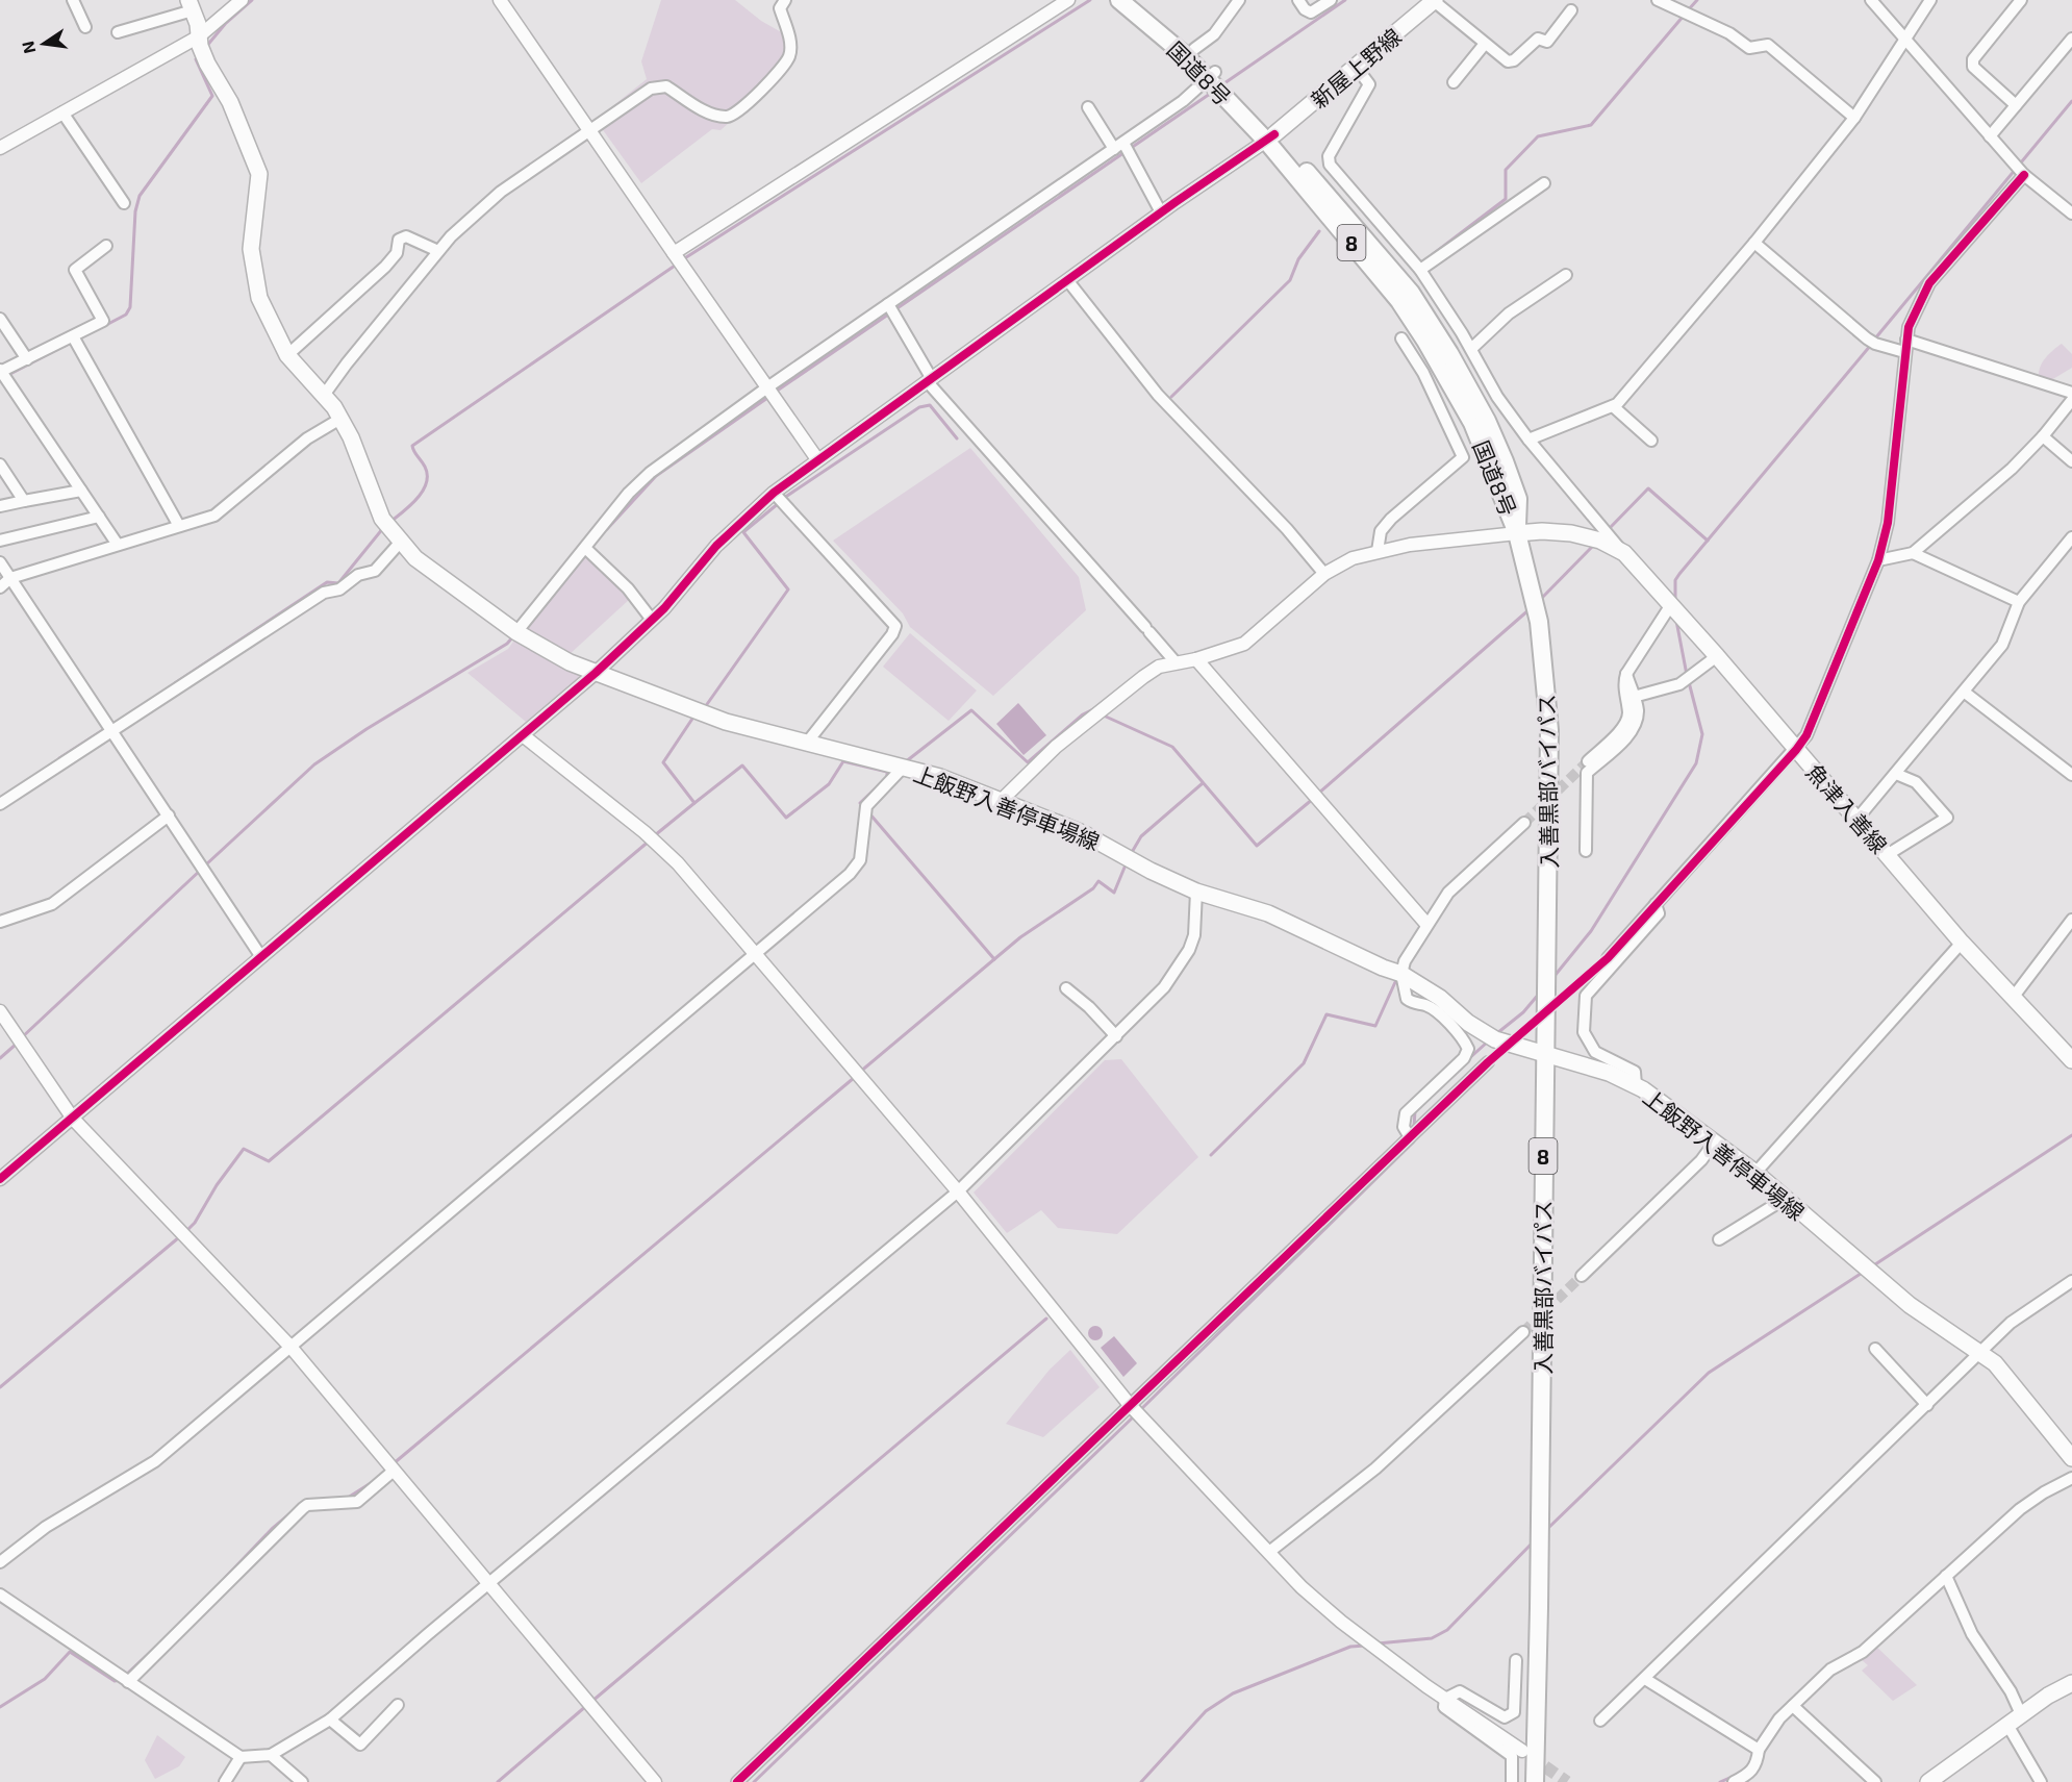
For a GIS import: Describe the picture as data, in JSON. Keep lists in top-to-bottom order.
{
  "streets": {
    "highway": ["国道8号", "8", "入善黒部バイパス"],
    "main road": ["新屋上野線", "上飯野入善停車場線", "魚津入善線"]
  },
  "crossings": [
    ["新屋上野線", "国道8号"],
    ["国道8号", "入善黒部バイパス"],
    ["国道8号", "魚津入善線"],
    ["入善黒部バイパス", "上飯野入善停車場線"],
    ["入善黒部バイパス", "魚津入善線"]
  ],
  "north": "left"
}
